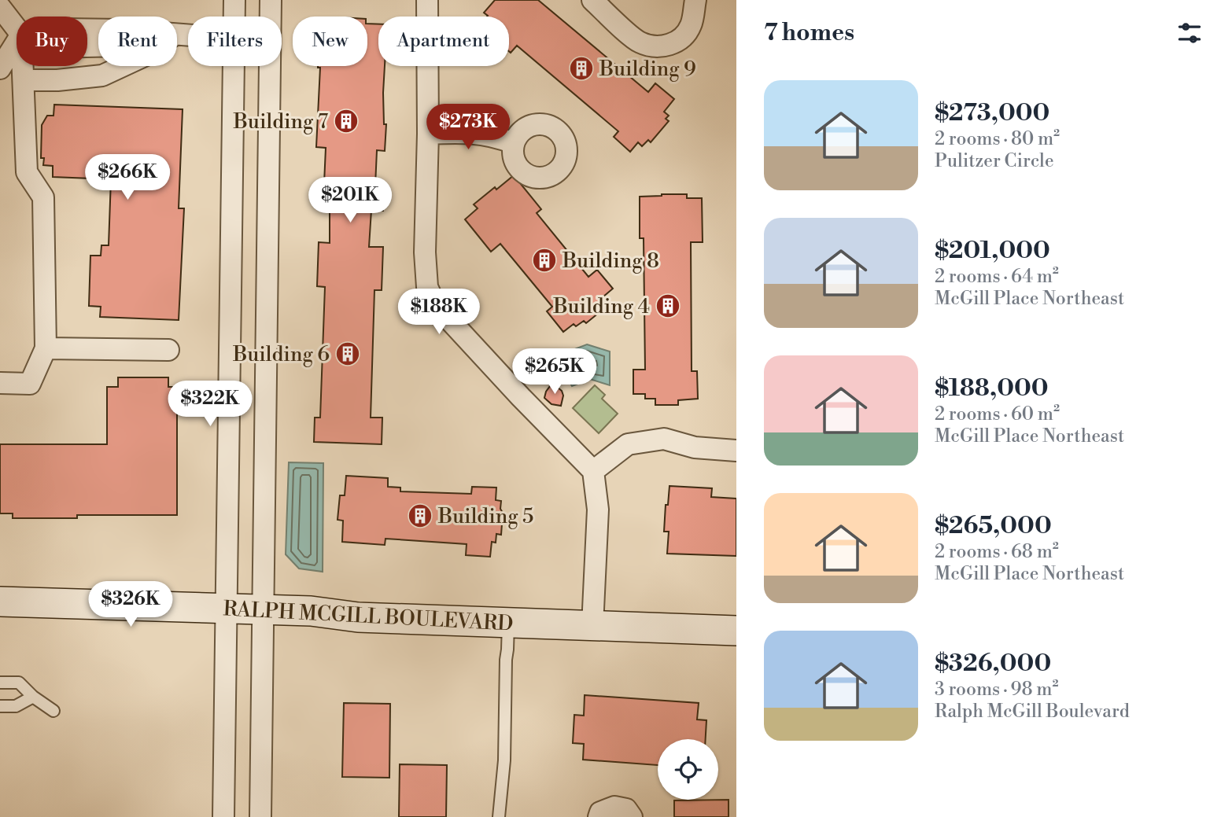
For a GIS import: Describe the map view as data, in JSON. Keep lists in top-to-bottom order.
{
  "streets": {
    "main road": ["RALPH MCGILL BOULEVARD"]
  },
  "places": {
    "building": [
      "Building 9",
      "Building 7",
      "Building 8",
      "Building 4",
      "Building 6",
      "Building 5"
    ]
  },
  "page": {
    "heading": "7 homes",
    "chip": [
      "Buy",
      "Rent",
      "Filters",
      "New",
      "Apartment"
    ],
    "list": [
      {
        "name": "$273,000",
        "note": "2 rooms · 80 m² · Pulitzer Circle"
      },
      {
        "name": "$201,000",
        "note": "2 rooms · 64 m² · McGill Place Northeast"
      },
      {
        "name": "$188,000",
        "note": "2 rooms · 60 m² · McGill Place Northeast"
      },
      {
        "name": "$265,000",
        "note": "2 rooms · 68 m² · McGill Place Northeast"
      },
      {
        "name": "$326,000",
        "note": "3 rooms · 98 m² · Ralph McGill Boulevard"
      }
    ],
    "price": [
      "$273K",
      "$266K",
      "$201K",
      "$188K",
      "$265K",
      "$322K",
      "$326K"
    ]
  }
}
